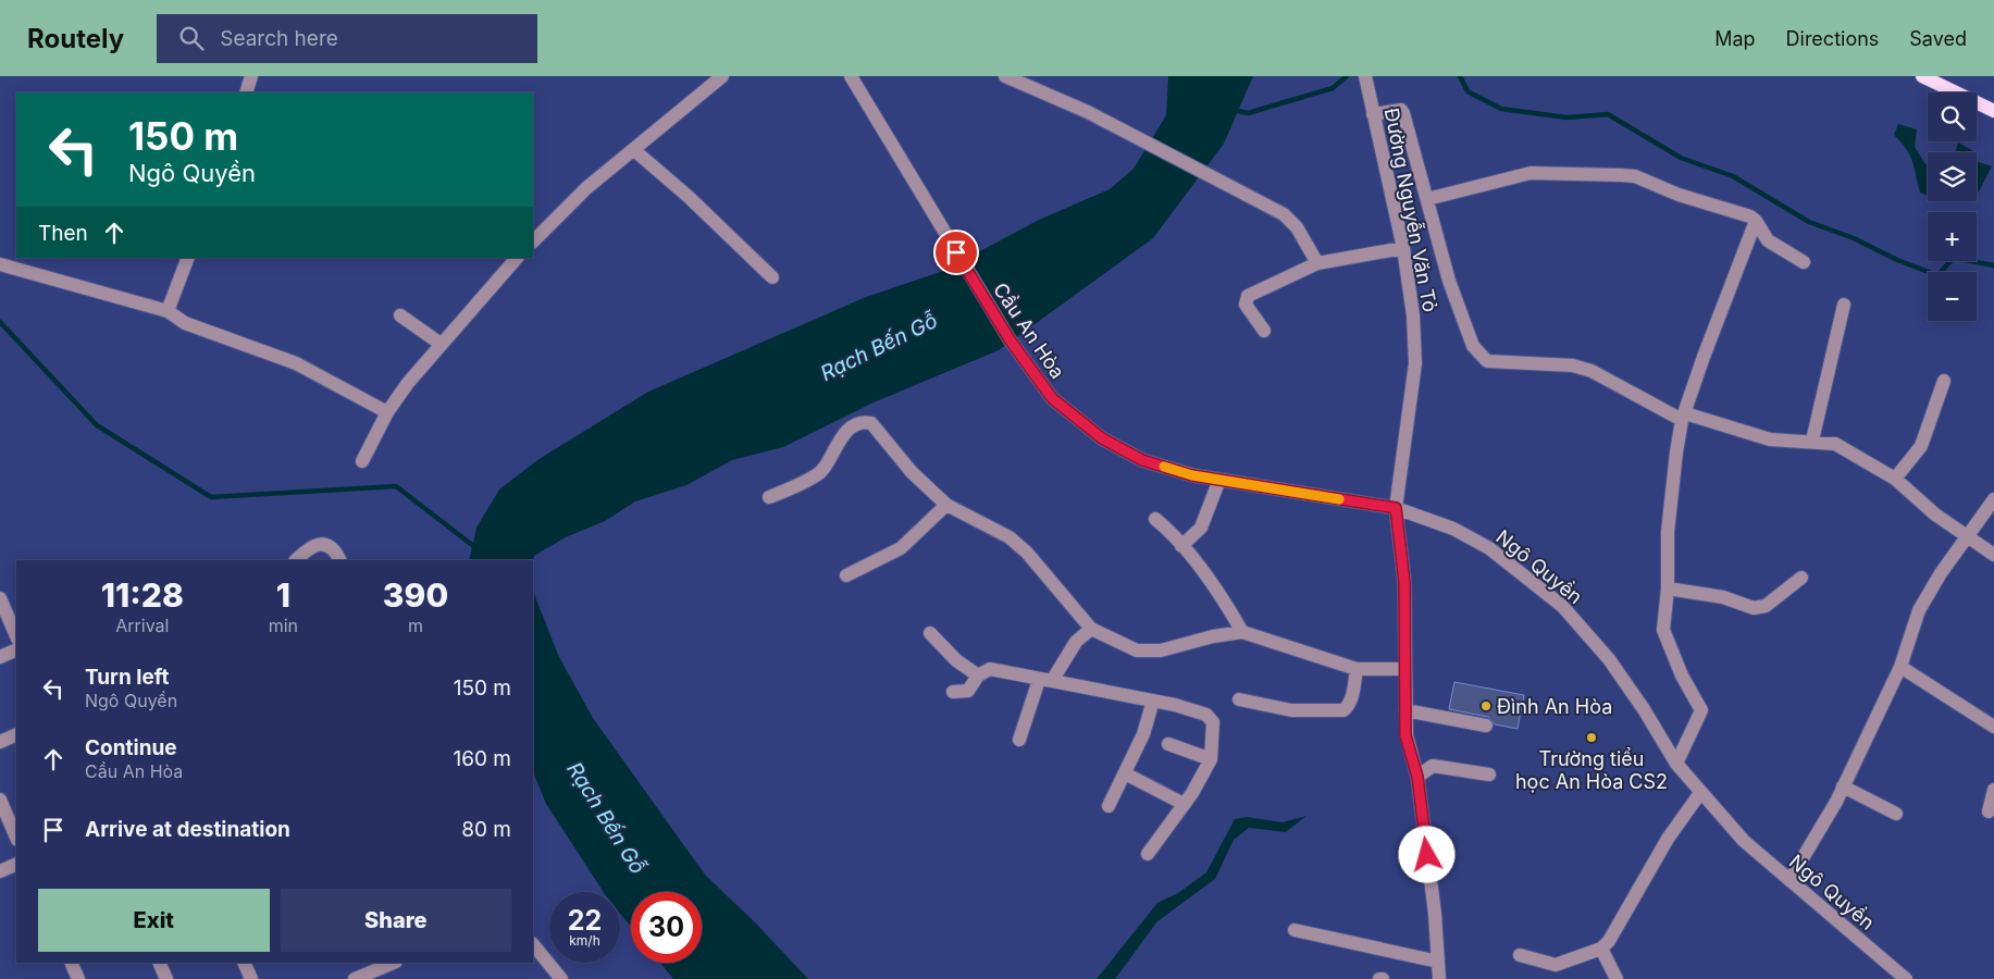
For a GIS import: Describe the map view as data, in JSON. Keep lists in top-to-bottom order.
{
  "streets": {
    "street": ["Đường Nguyễn Văn Tỏ", "Cầu An Hòa", "Ngô Quyền"]
  },
  "crossings": [
    ["Đường Nguyễn Văn Tỏ", "Ngô Quyền"],
    ["Cầu An Hòa", "Ngô Quyền"]
  ],
  "water": ["Rạch Bến Gỗ"],
  "places": ["Đình An Hòa", "Trường tiểu học An Hòa CS2"],
  "page": {
    "header": "Routely",
    "search": "Search here",
    "nav": ["Map", "Directions", "Saved"],
    "map_buttons": ["+", "−"],
    "turn": ["150 m", "Ngô Quyền"],
    "then": "Then",
    "eta": [
      "11:28",
      "Arrival",
      "1",
      "min",
      "390",
      "m"
    ],
    "list": [
      {
        "name": "Turn left",
        "note": "Ngô Quyền",
        "value": "150 m"
      },
      {
        "name": "Continue",
        "note": "Cầu An Hòa",
        "value": "160 m"
      },
      {
        "name": "Arrive at destination",
        "value": "80 m"
      }
    ],
    "buttons": ["Exit", "Share"],
    "speed": "22 km/h",
    "limit": "30"
  }
}
